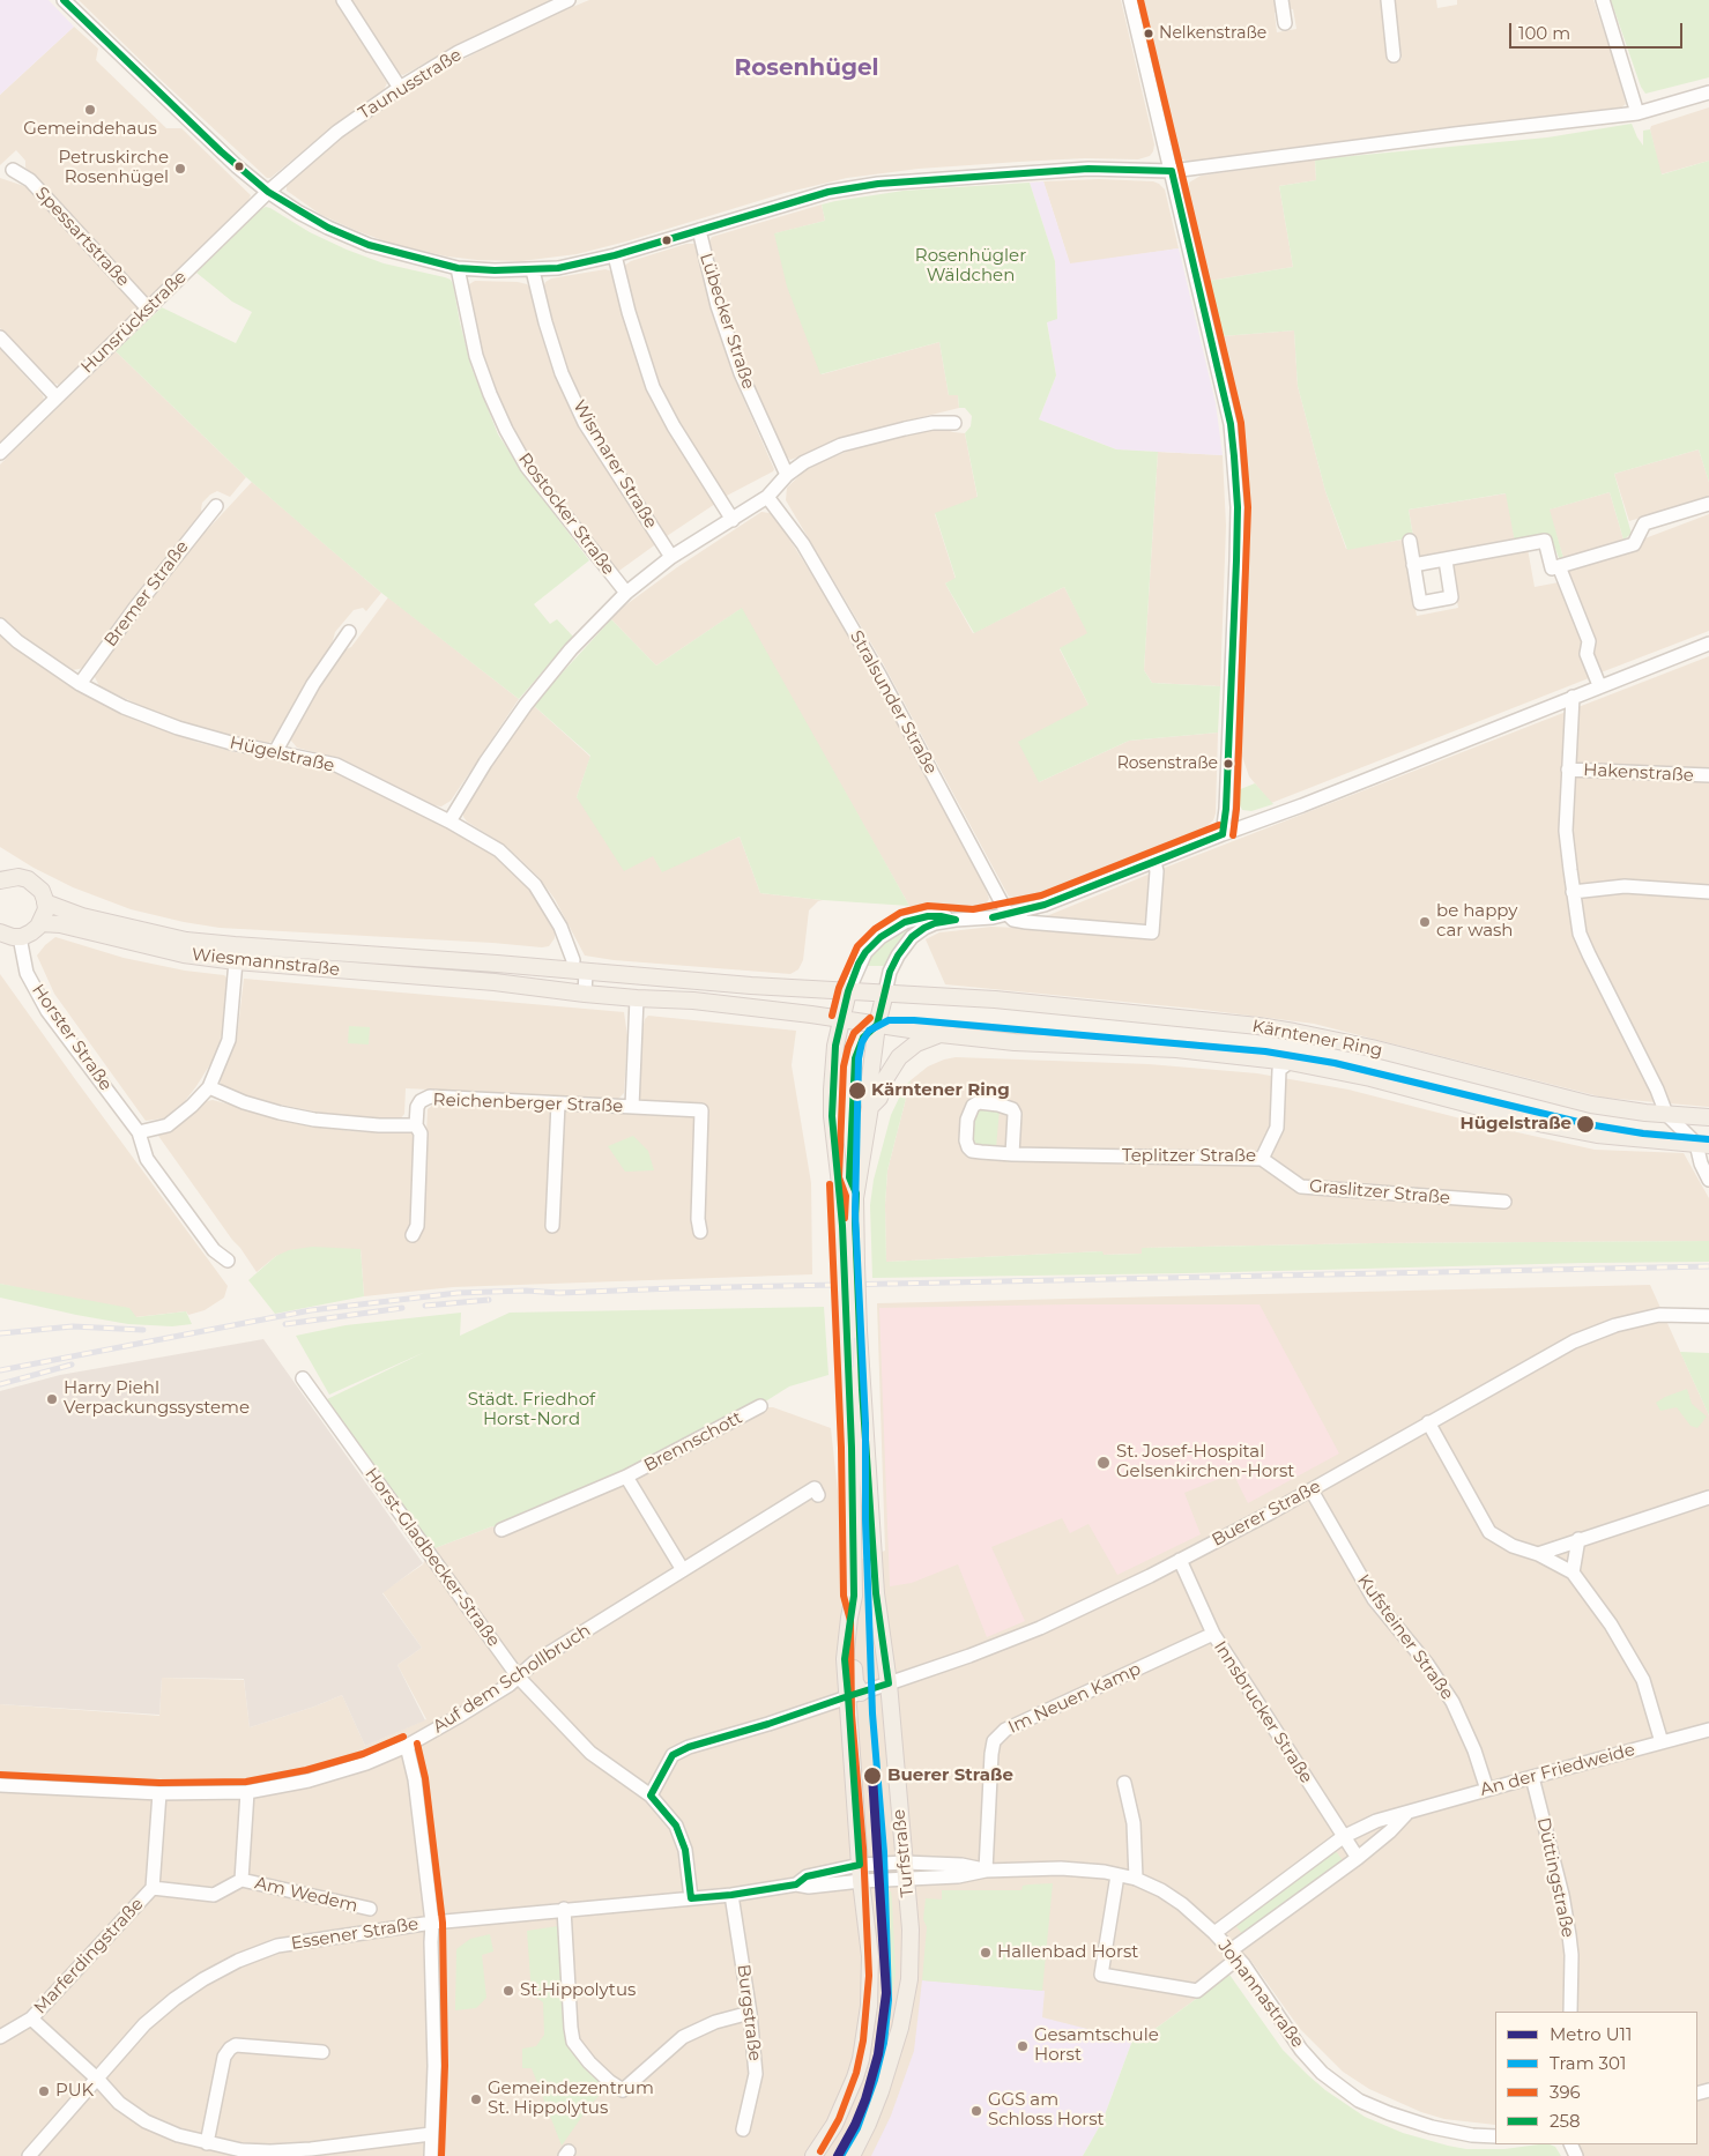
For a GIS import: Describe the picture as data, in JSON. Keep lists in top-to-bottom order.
{
  "streets": {
    "main road": ["Wiesmannstraße", "Kärntener Ring", "Turfstraße"],
    "street": [
      "Taunusstraße",
      "Spessartstraße",
      "Lübecker Straße",
      "Hunsrückstraße",
      "Wismarer Straße",
      "Rostocker Straße",
      "Bremer Straße",
      "Stralsunder Straße",
      "Hügelstraße",
      "Hakenstraße",
      "Horster Straße",
      "Reichenberger Straße",
      "Teplitzer Straße",
      "Graslitzer Straße",
      "Brennschott",
      "Buerer Straße",
      "Horst-Gladbecker-Straße",
      "Kufsteiner Straße",
      "Auf dem Schollbruch",
      "Im Neuen Kamp",
      "Innsbrucker Straße",
      "An der Friedweide",
      "Düttingstraße",
      "Am Wedem",
      "Essener Straße",
      "Marferdingstraße",
      "Johannastraße",
      "Burgstraße"
    ]
  },
  "crossings": [
    ["Taunusstraße", "Hunsrückstraße"],
    ["Spessartstraße", "Hunsrückstraße"],
    ["Bremer Straße", "Hügelstraße"],
    ["Hügelstraße", "Kärntener Ring"],
    ["Wiesmannstraße", "Kärntener Ring"],
    ["Kärntener Ring", "Reichenberger Straße"],
    ["Kärntener Ring", "Teplitzer Straße"],
    ["Kärntener Ring", "Turfstraße"],
    ["Teplitzer Straße", "Graslitzer Straße"],
    ["Brennschott", "Auf dem Schollbruch"],
    ["Buerer Straße", "Horst-Gladbecker-Straße"],
    ["Buerer Straße", "Kufsteiner Straße"],
    ["Buerer Straße", "Innsbrucker Straße"],
    ["Buerer Straße", "Turfstraße"],
    ["Horst-Gladbecker-Straße", "Auf dem Schollbruch"],
    ["Kufsteiner Straße", "An der Friedweide"],
    ["Auf dem Schollbruch", "Am Wedem"],
    ["Auf dem Schollbruch", "Marferdingstraße"],
    ["Im Neuen Kamp", "Innsbrucker Straße"],
    ["Im Neuen Kamp", "Johannastraße"],
    ["Innsbrucker Straße", "An der Friedweide"],
    ["An der Friedweide", "Düttingstraße"],
    ["An der Friedweide", "Johannastraße"],
    ["Turfstraße", "Essener Straße"],
    ["Turfstraße", "Johannastraße"],
    ["Am Wedem", "Marferdingstraße"],
    ["Essener Straße", "Marferdingstraße"],
    ["Essener Straße", "Johannastraße"],
    ["Essener Straße", "Burgstraße"]
  ],
  "districts": ["Rosenhügel"],
  "parks": ["Rosenhügler Wäldchen", "Städt. Friedhof Horst-Nord"],
  "places": [
    "Nelkenstraße",
    "Gemeindehaus",
    "Petruskirche Rosenhügel",
    "Rosenstraße",
    "be happy car wash",
    "Kärntener Ring",
    "Hügelstraße",
    "Harry Piehl Verpackungssysteme",
    "St. Josef-Hospital Gelsenkirchen-Horst",
    "Buerer Straße",
    "Hallenbad Horst",
    "St.Hippolytus",
    "Gesamtschule Horst",
    "PUK",
    "Gemeindezentrum St. Hippolytus",
    "GGS am Schloss Horst"
  ],
  "lines": [
    "transit line 396",
    "transit line 258",
    "tram line 301",
    "metro line U11"
  ],
  "legend": [
    "Metro U11",
    "Tram 301",
    "396",
    "258"
  ],
  "scale_bar": "100 m"
}
